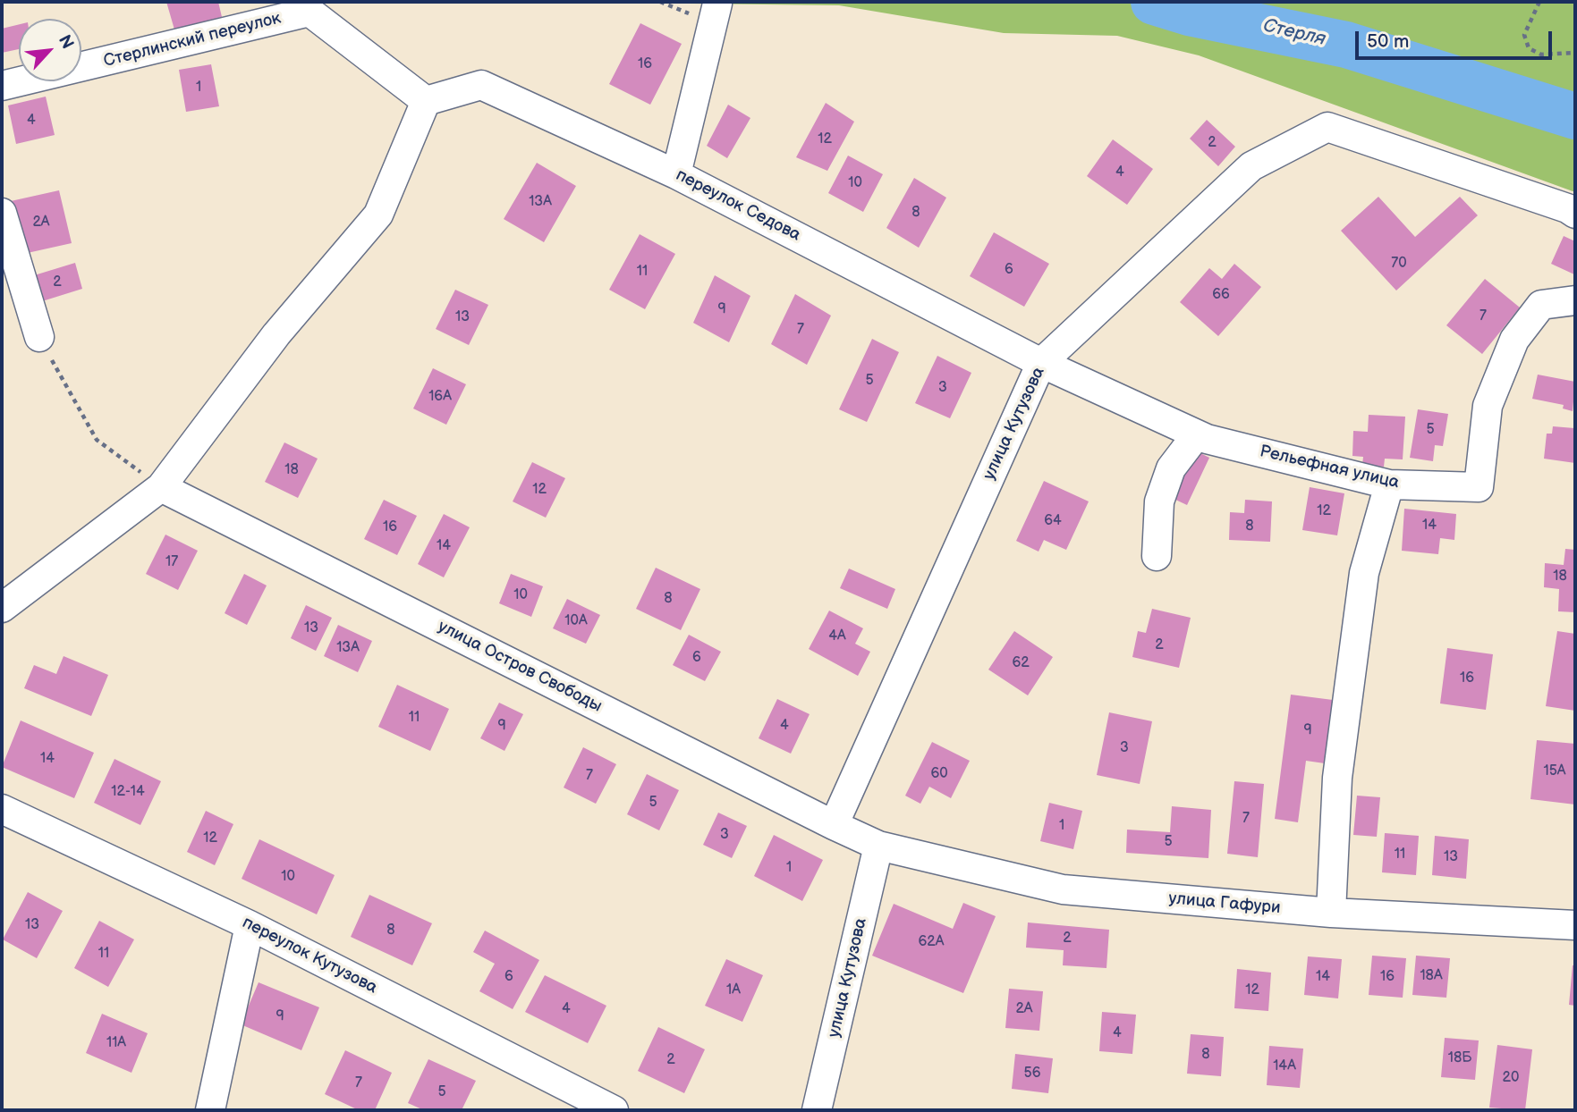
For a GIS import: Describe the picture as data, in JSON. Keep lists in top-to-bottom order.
{
  "streets": {
    "street": [
      "Стерлинский переулок",
      "переулок Седова",
      "улица Кутузова",
      "Рельефная улица",
      "улица Остров Свободы",
      "улица Гафури",
      "переулок Кутузова"
    ]
  },
  "crossings": [
    ["Стерлинский переулок", "переулок Седова"],
    ["переулок Седова", "улица Кутузова"],
    ["переулок Седова", "Рельефная улица"],
    ["улица Кутузова", "Рельефная улица"],
    ["улица Кутузова", "улица Остров Свободы"],
    ["улица Кутузова", "улица Гафури"],
    ["улица Остров Свободы", "улица Гафури"]
  ],
  "water": ["Стерля"],
  "house_numbers": [
    "16",
    "1",
    "4",
    "12",
    "2",
    "4",
    "10",
    "13А",
    "8",
    "2А",
    "70",
    "6",
    "11",
    "2",
    "66",
    "9",
    "7",
    "13",
    "7",
    "5",
    "3",
    "16А",
    "5",
    "18",
    "12",
    "12",
    "64",
    "14",
    "8",
    "16",
    "14",
    "17",
    "18",
    "10",
    "8",
    "10А",
    "13",
    "4А",
    "2",
    "13А",
    "6",
    "62",
    "16",
    "11",
    "9",
    "4",
    "9",
    "3",
    "14",
    "15А",
    "60",
    "7",
    "12-14",
    "5",
    "7",
    "1",
    "3",
    "12",
    "5",
    "11",
    "13",
    "1",
    "10",
    "13",
    "8",
    "2",
    "62А",
    "11",
    "18А",
    "6",
    "14",
    "16",
    "1А",
    "12",
    "4",
    "2А",
    "9",
    "4",
    "11А",
    "8",
    "18Б",
    "2",
    "14А",
    "56",
    "20",
    "7",
    "5"
  ],
  "scale_bar": "50 m",
  "north": "top right"
}
